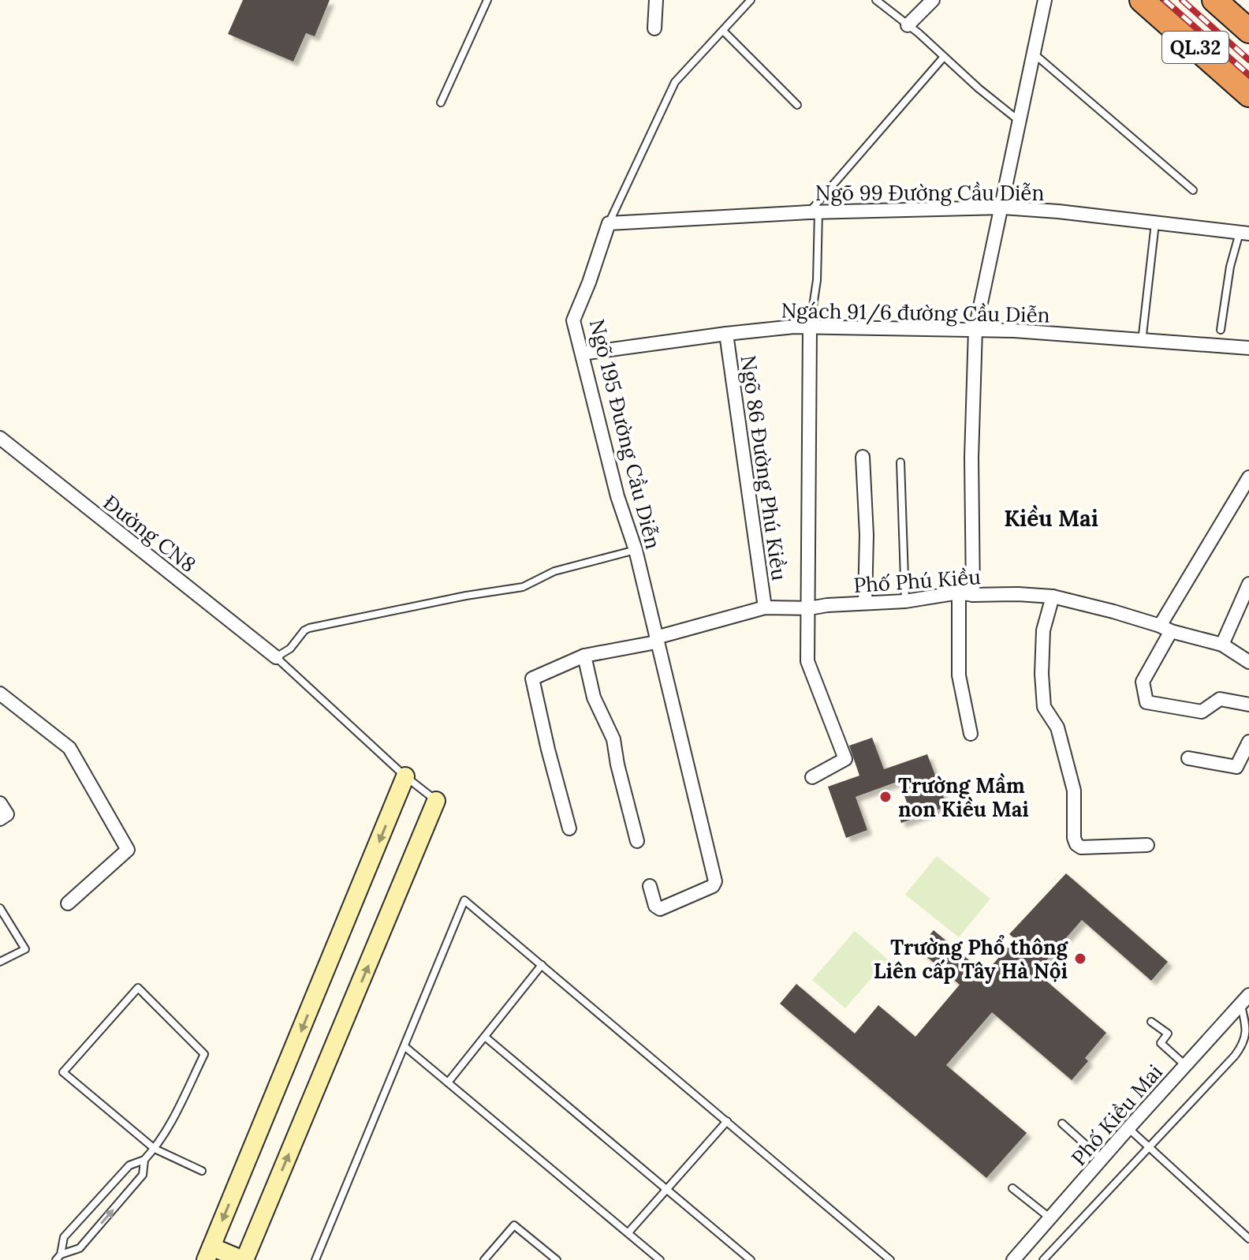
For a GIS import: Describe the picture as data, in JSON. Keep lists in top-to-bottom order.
{
  "streets": {
    "highway": ["QL.32"],
    "street": [
      "Ngõ 99 Đường Cầu Diễn",
      "Ngách 91/6 đường Cầu Diễn",
      "Ngõ 195 Đường Cầu Diễn",
      "Ngõ 86 Đường Phú Kiều",
      "Đường CN8",
      "Phố Phú Kiều",
      "Phố Kiều Mai"
    ]
  },
  "crossings": [
    ["Ngõ 99 Đường Cầu Diễn", "Ngõ 195 Đường Cầu Diễn"],
    ["Ngách 91/6 đường Cầu Diễn", "Ngõ 195 Đường Cầu Diễn"],
    ["Ngách 91/6 đường Cầu Diễn", "Ngõ 86 Đường Phú Kiều"],
    ["Ngõ 195 Đường Cầu Diễn", "Phố Phú Kiều"],
    ["Ngõ 86 Đường Phú Kiều", "Phố Phú Kiều"]
  ],
  "districts": ["Kiều Mai"],
  "places": ["Trường Mầm non Kiều Mai", "Trường Phổ thông Liên cấp Tây Hà Nội"]
}
